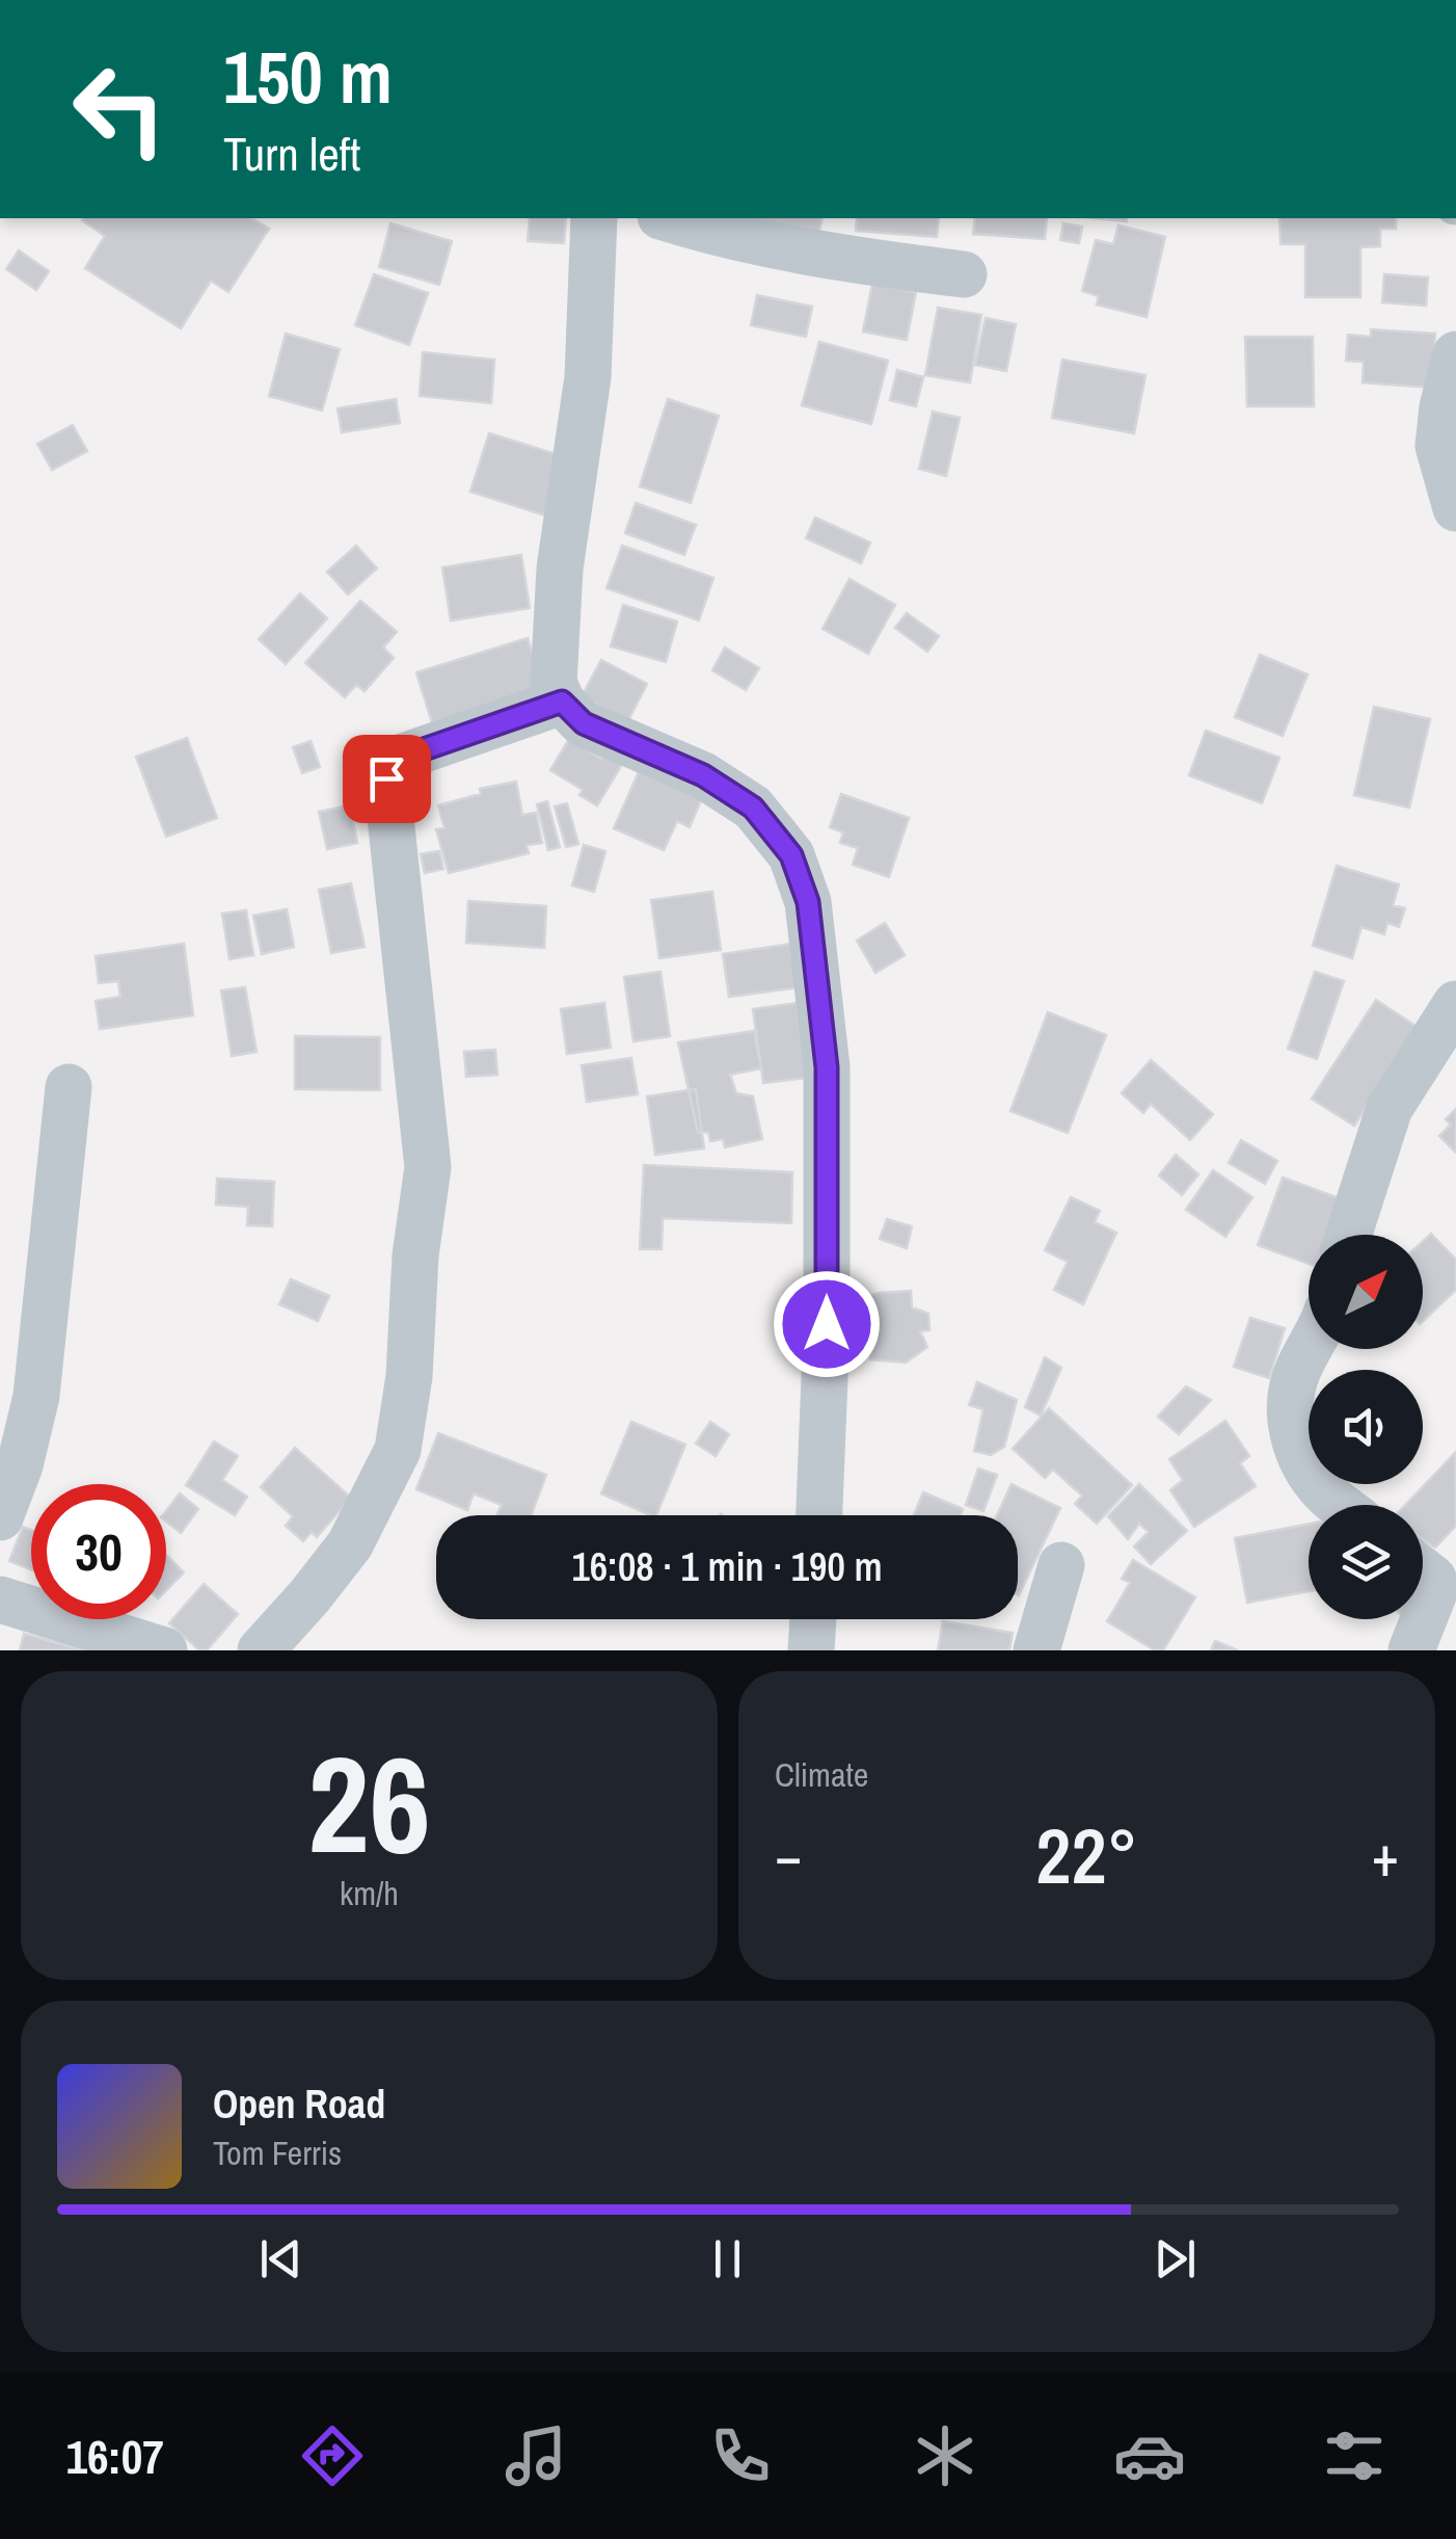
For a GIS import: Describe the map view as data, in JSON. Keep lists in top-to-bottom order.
{
  "north": "top right",
  "page": {
    "turn": ["150 m", "Turn left"],
    "limit": "30",
    "trip": "16:08 · 1 min · 190 m",
    "tile": [
      ["26", "km/h"],
      "Climate"
    ],
    "heat": ["−", "22°", "+"],
    "song": ["Open Road", "Tom Ferris"],
    "tabs": "16:07"
  }
}
